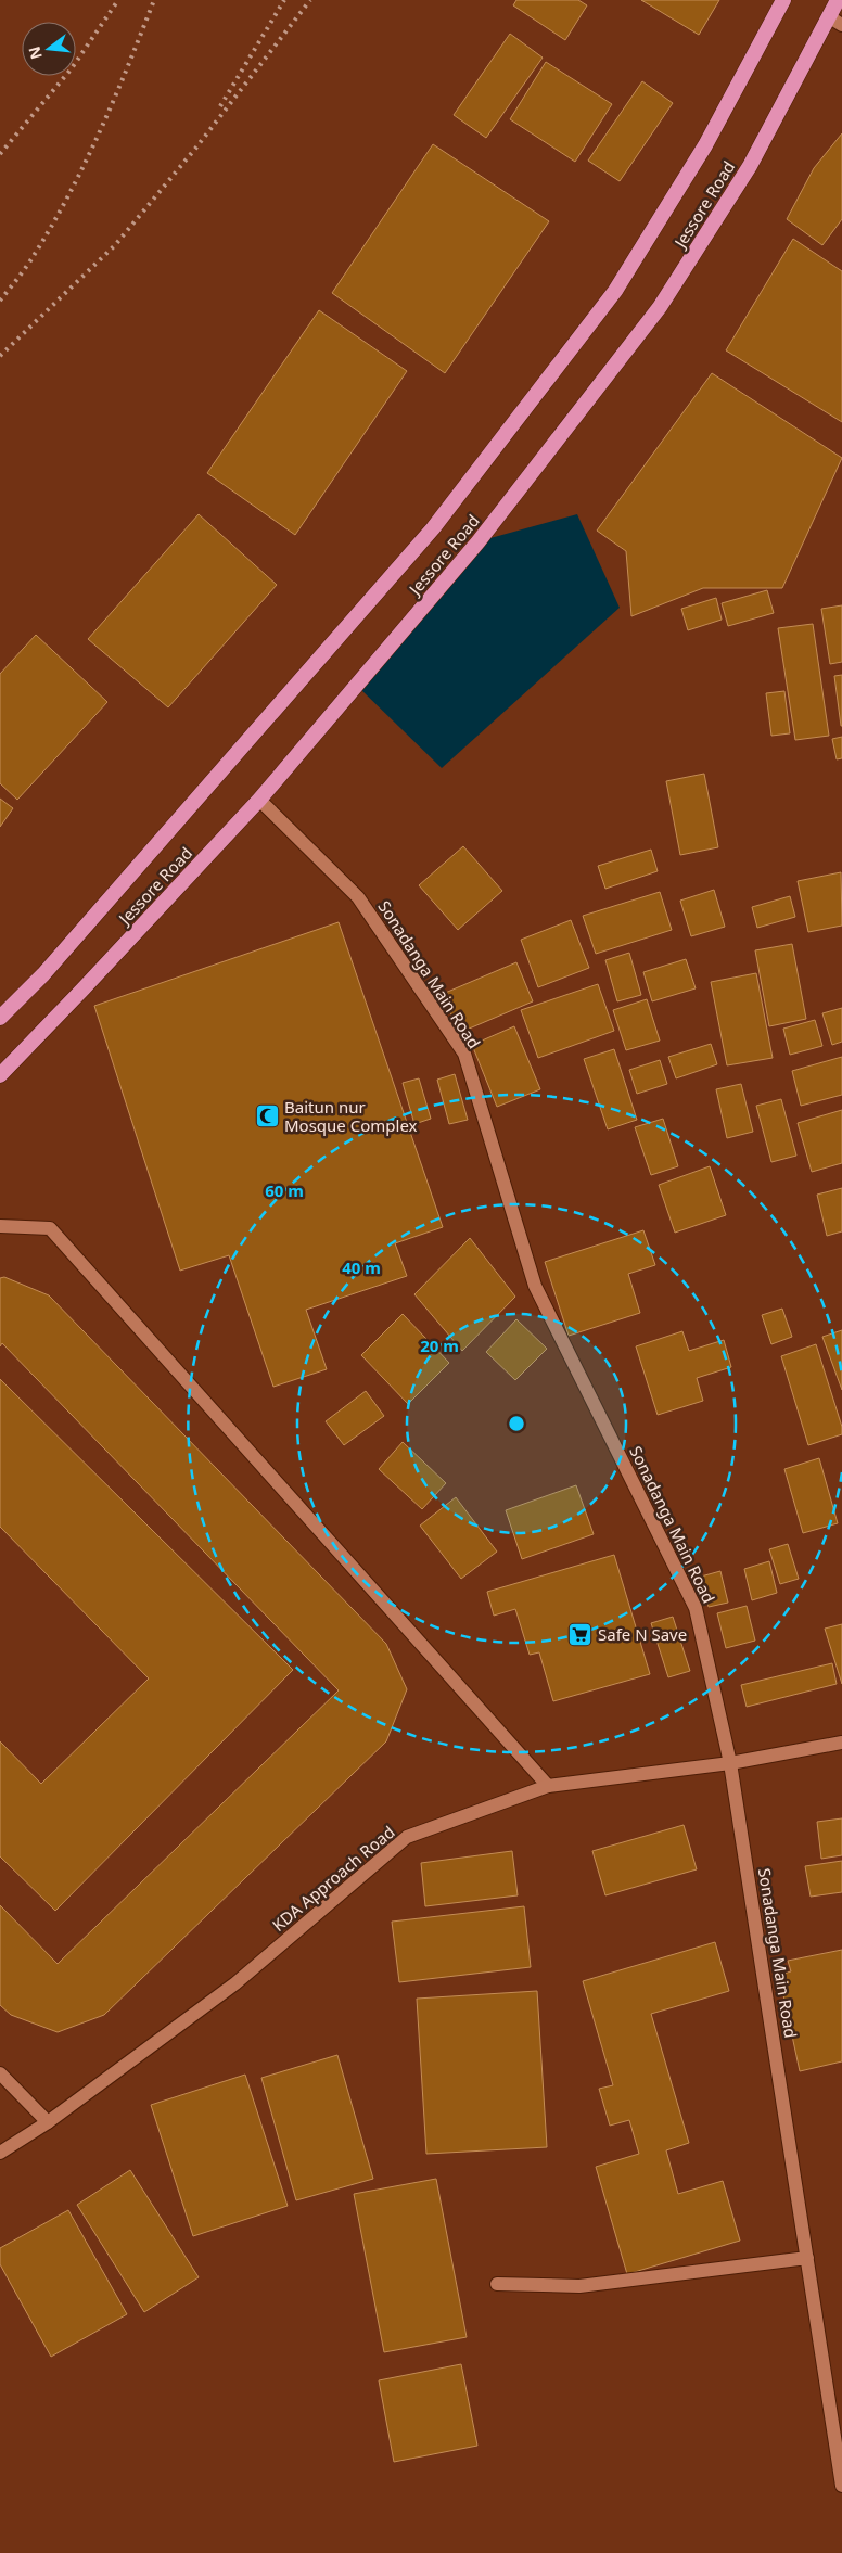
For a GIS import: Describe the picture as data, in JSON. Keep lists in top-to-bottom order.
{
  "streets": {
    "highway": ["Jessore Road"],
    "street": ["Sonadanga Main Road", "KDA Approach Road"]
  },
  "crossings": [
    ["Jessore Road", "Sonadanga Main Road"],
    ["Sonadanga Main Road", "KDA Approach Road"]
  ],
  "places": {
    "mosque": ["Baitun nur Mosque Complex"],
    "supermarket": ["Safe N Save"]
  },
  "north": "left",
  "rings": ["60 m", "40 m", "20 m"]
}
